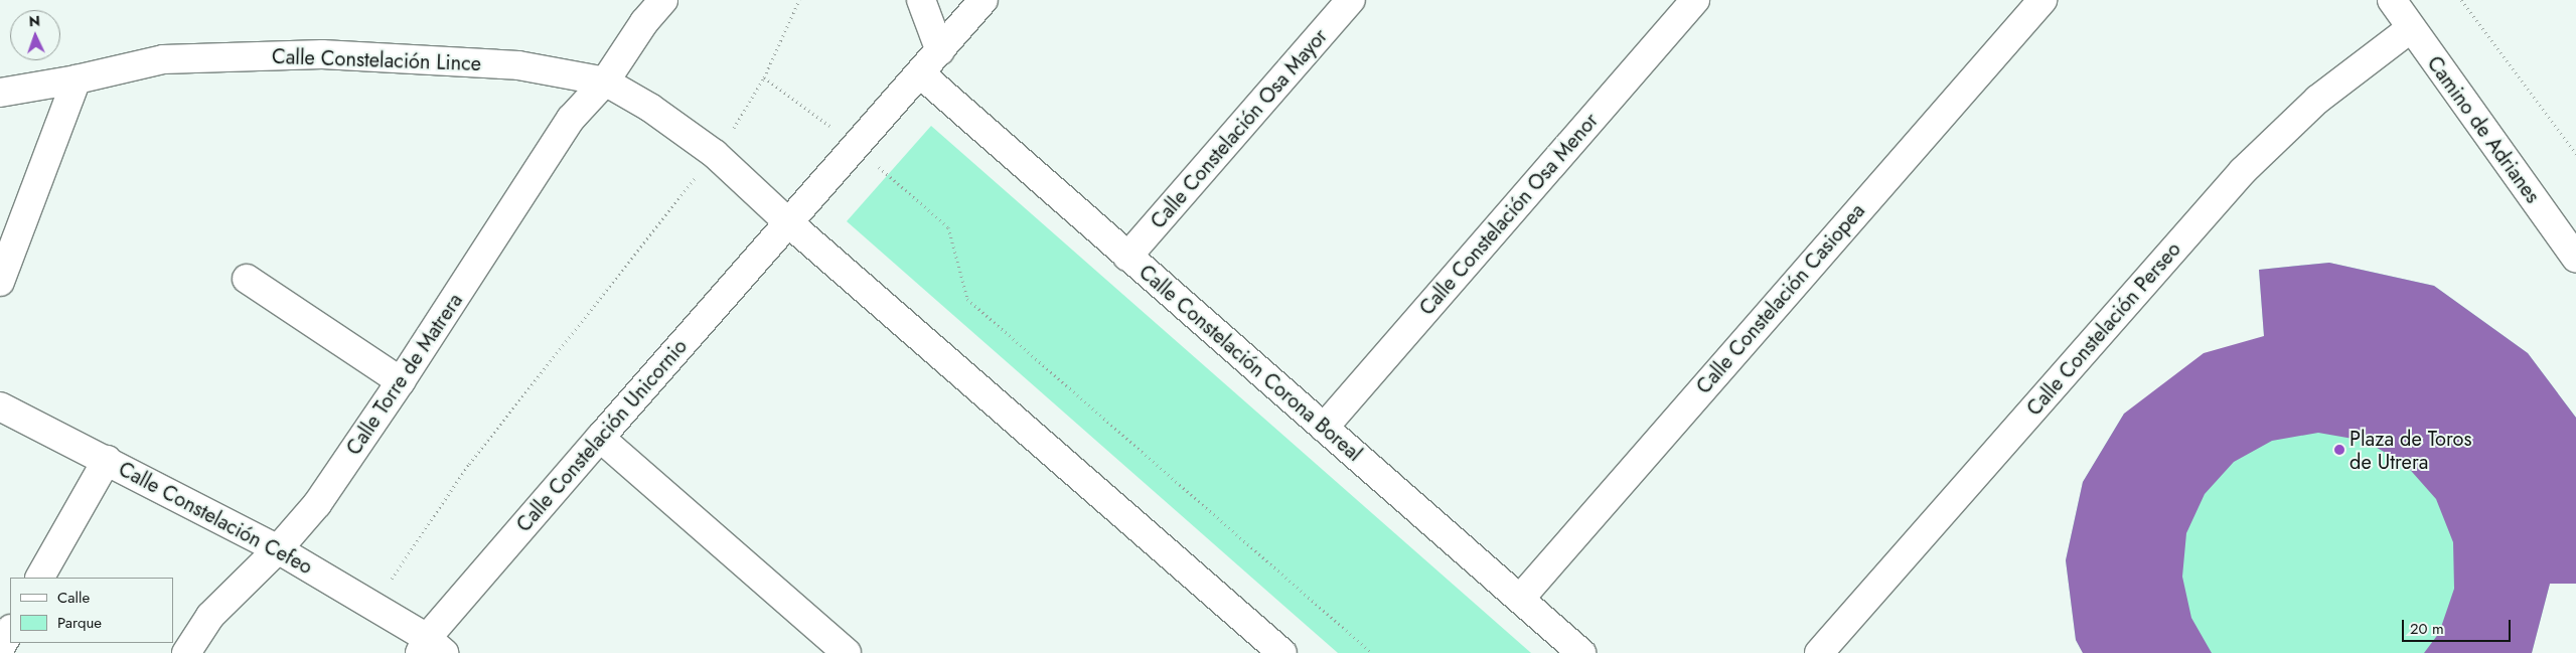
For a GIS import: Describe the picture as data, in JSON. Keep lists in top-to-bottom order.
{
  "streets": {
    "street": [
      "Calle Constelación Lince",
      "Calle Constelación Osa Mayor",
      "Camino de Adrianes",
      "Calle Constelación Osa Menor",
      "Calle Constelación Casiopea",
      "Calle Constelación Perseo",
      "Calle Constelación Corona Boreal",
      "Calle Torre de Matrera",
      "Calle Constelación Unicornio",
      "Calle Constelación Cefeo"
    ]
  },
  "crossings": [
    ["Calle Constelación Lince", "Calle Torre de Matrera"],
    ["Calle Constelación Osa Mayor", "Calle Constelación Corona Boreal"],
    ["Camino de Adrianes", "Calle Constelación Perseo"],
    ["Calle Constelación Osa Menor", "Calle Constelación Corona Boreal"],
    ["Calle Constelación Casiopea", "Calle Constelación Corona Boreal"],
    ["Calle Constelación Corona Boreal", "Calle Constelación Unicornio"],
    ["Calle Torre de Matrera", "Calle Constelación Cefeo"],
    ["Calle Constelación Unicornio", "Calle Constelación Cefeo"]
  ],
  "places": ["Plaza de Toros de Utrera"],
  "legend": ["Calle", "Parque"],
  "scale_bar": "20 m",
  "north": "top"
}
